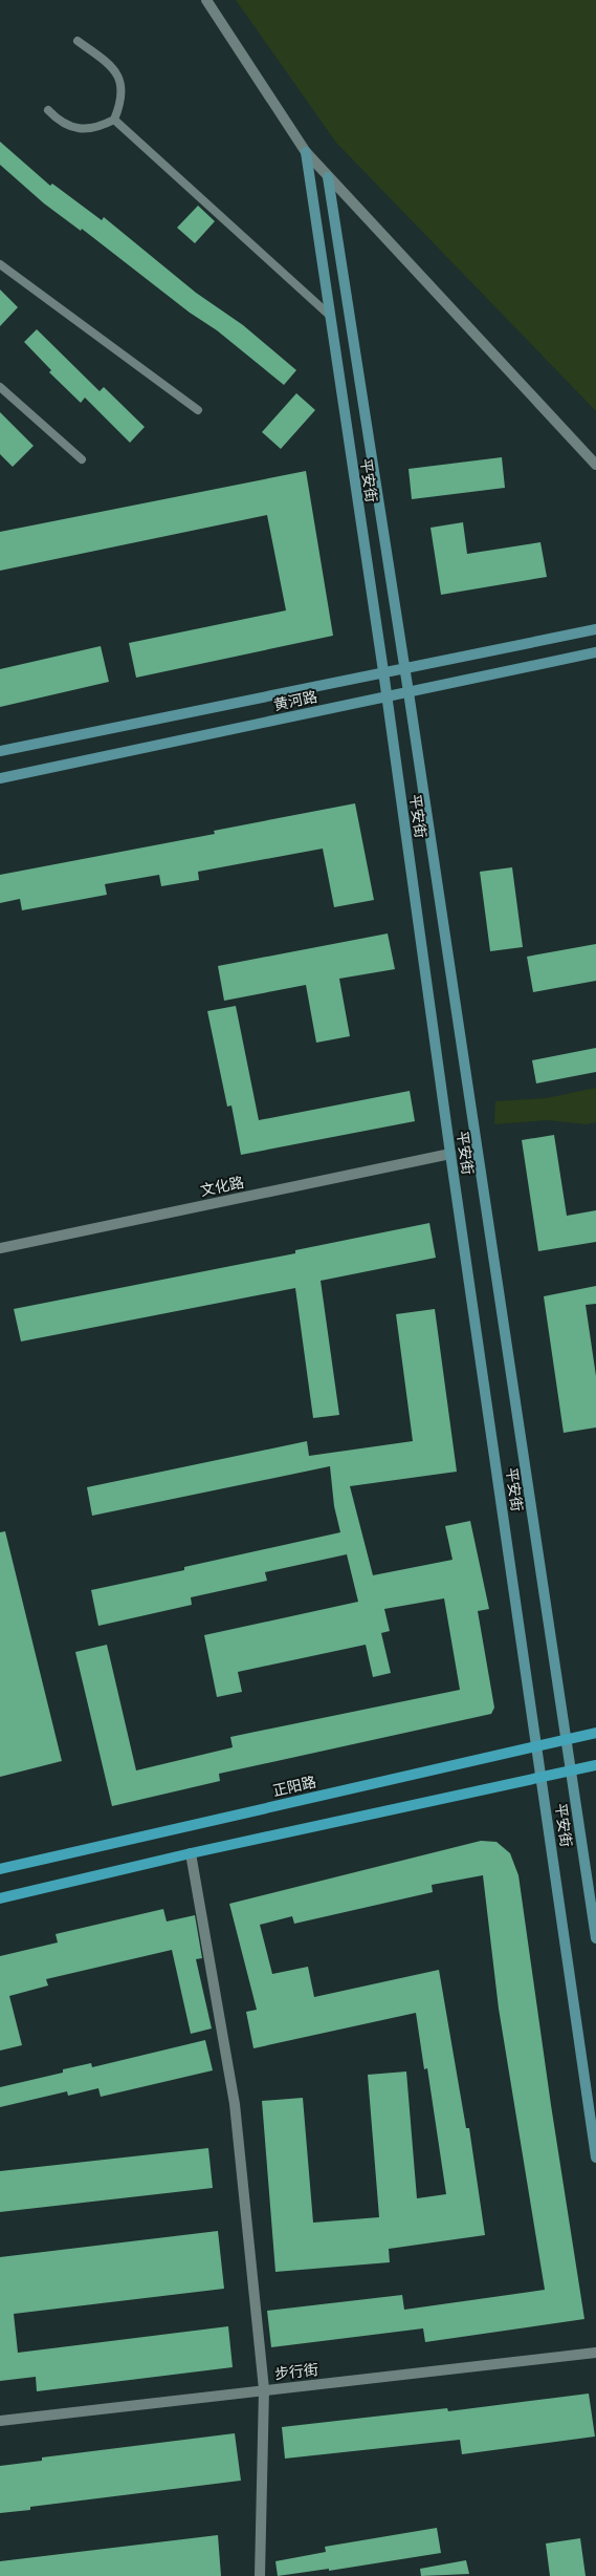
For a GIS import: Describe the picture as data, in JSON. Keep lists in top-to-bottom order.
{
  "streets": {
    "main road": ["平安街", "黄河路", "正阳路"],
    "street": ["文化路", "步行街"]
  },
  "crossings": [
    ["平安街", "黄河路"],
    ["平安街", "文化路"],
    ["平安街", "正阳路"]
  ]
}
